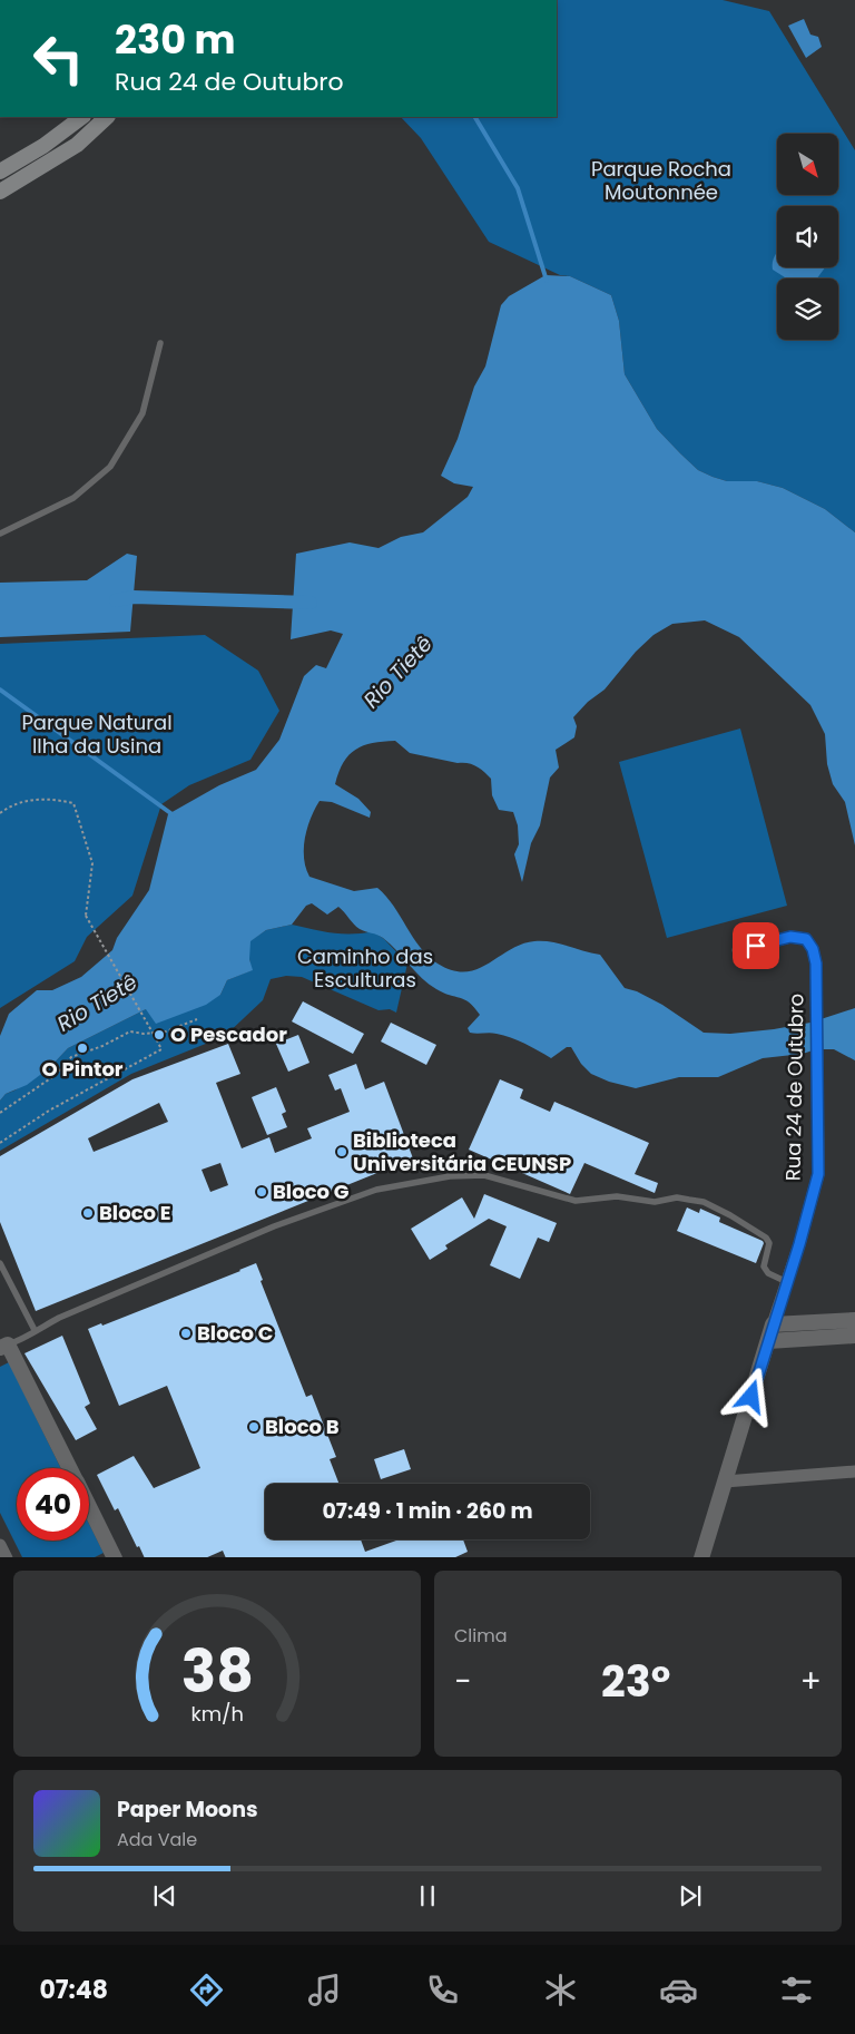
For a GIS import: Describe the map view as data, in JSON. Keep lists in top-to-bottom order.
{
  "streets": {
    "street": ["Rua 24 de Outubro"]
  },
  "water": ["Rio Tietê"],
  "parks": ["Parque Rocha Moutonnée", "Parque Natural Ilha da Usina", "Caminho das Esculturas"],
  "places": [
    "O Pescador",
    "O Pintor",
    "Biblioteca Universitária CEUNSP",
    "Bloco G",
    "Bloco E",
    "Bloco C",
    "Bloco B"
  ],
  "north": "bottom right",
  "page": {
    "turn": ["230 m", "Rua 24 de Outubro"],
    "limit": "40",
    "trip": "07:49 · 1 min · 260 m",
    "tile": "Clima",
    "heat": ["−", "23°", "+"],
    "song": ["Paper Moons", "Ada Vale"],
    "tabs": "07:48",
    "gauge": ["38", "km/h"]
  }
}
